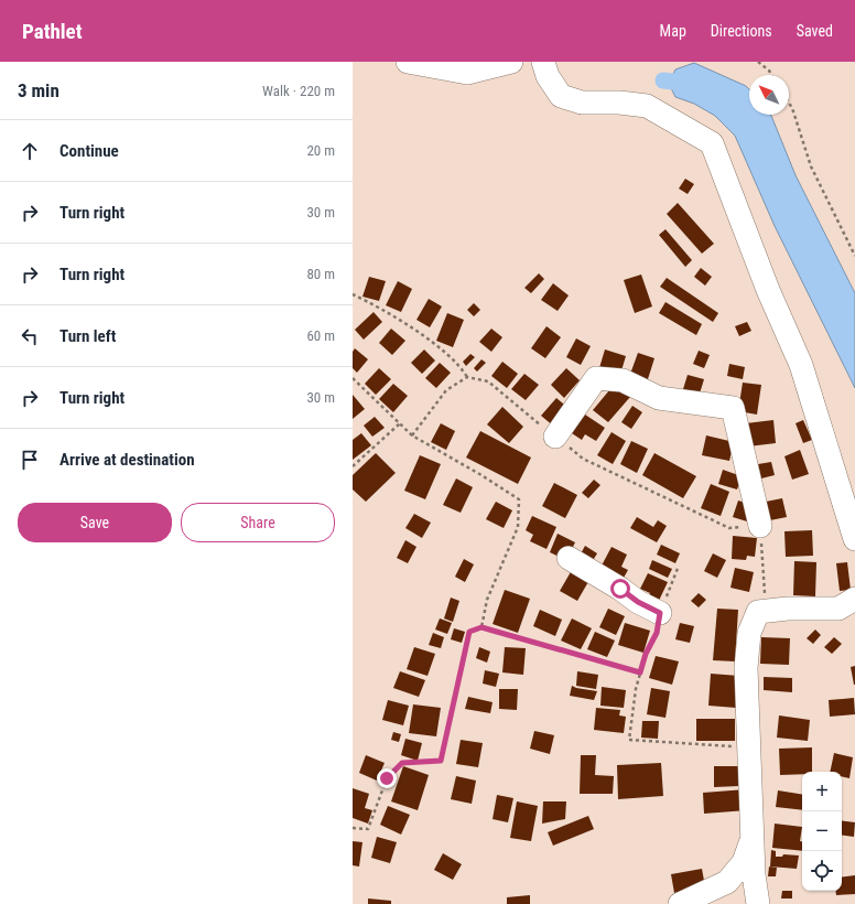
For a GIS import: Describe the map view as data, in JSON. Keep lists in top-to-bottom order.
{
  "north": "top left",
  "page": {
    "header": "Pathlet",
    "nav": ["Map", "Directions", "Saved"],
    "heading": ["3 min", "Walk · 220 m"],
    "list": [
      ["Continue", "20 m"],
      ["Turn right", "30 m"],
      ["Turn right", "80 m"],
      ["Turn left", "60 m"],
      ["Turn right", "30 m"],
      "Arrive at destination"
    ],
    "buttons": ["Save", "Share"],
    "map_buttons": ["+", "−"]
  }
}
